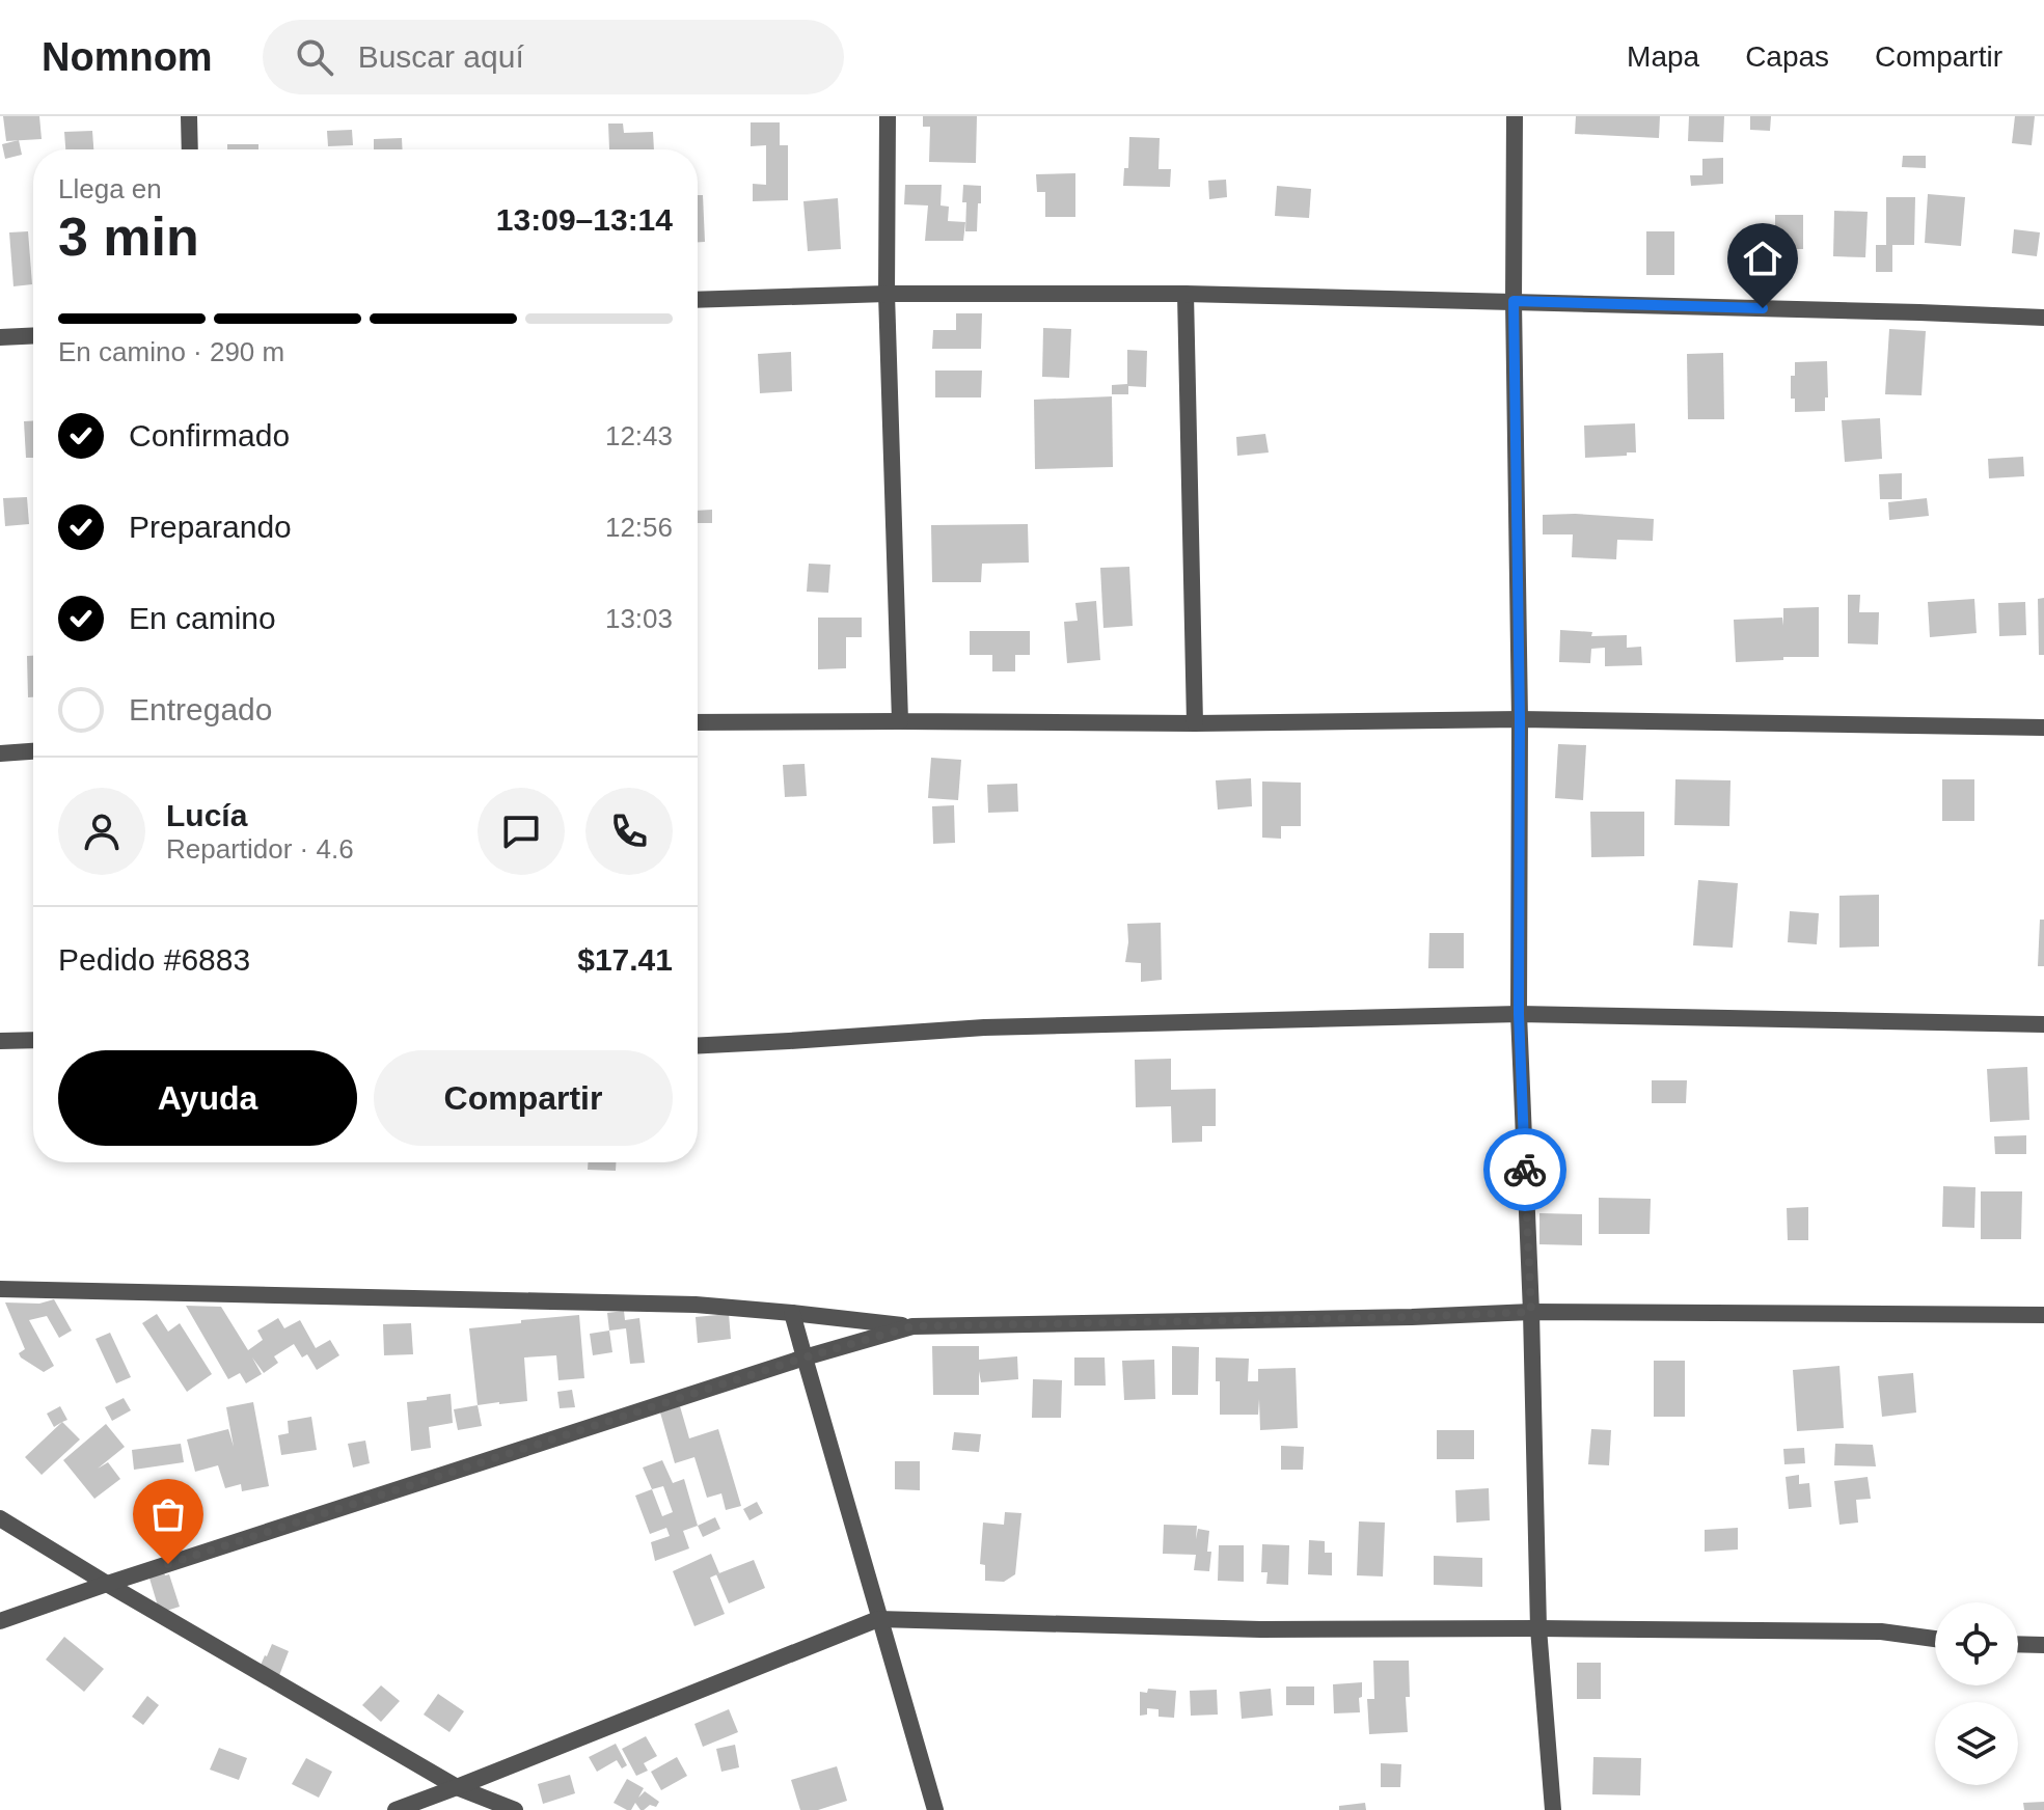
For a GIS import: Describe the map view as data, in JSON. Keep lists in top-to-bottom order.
{
  "page": {
    "header": "Nomnom",
    "search": "Buscar aquí",
    "nav": ["Mapa", "Capas", "Compartir"],
    "heading": ["3 min", "Llega en", "13:09–13:14"],
    "panel": [
      "Lucía",
      "Repartidor · 4.6",
      "Pedido #6883",
      "$17.41"
    ],
    "bar": "En camino · 290 m",
    "list": [
      ["Confirmado", "12:43"],
      ["Preparando", "12:56"],
      ["En camino", "13:03"],
      "Entregado"
    ],
    "buttons": ["Ayuda", "Compartir"]
  }
}
